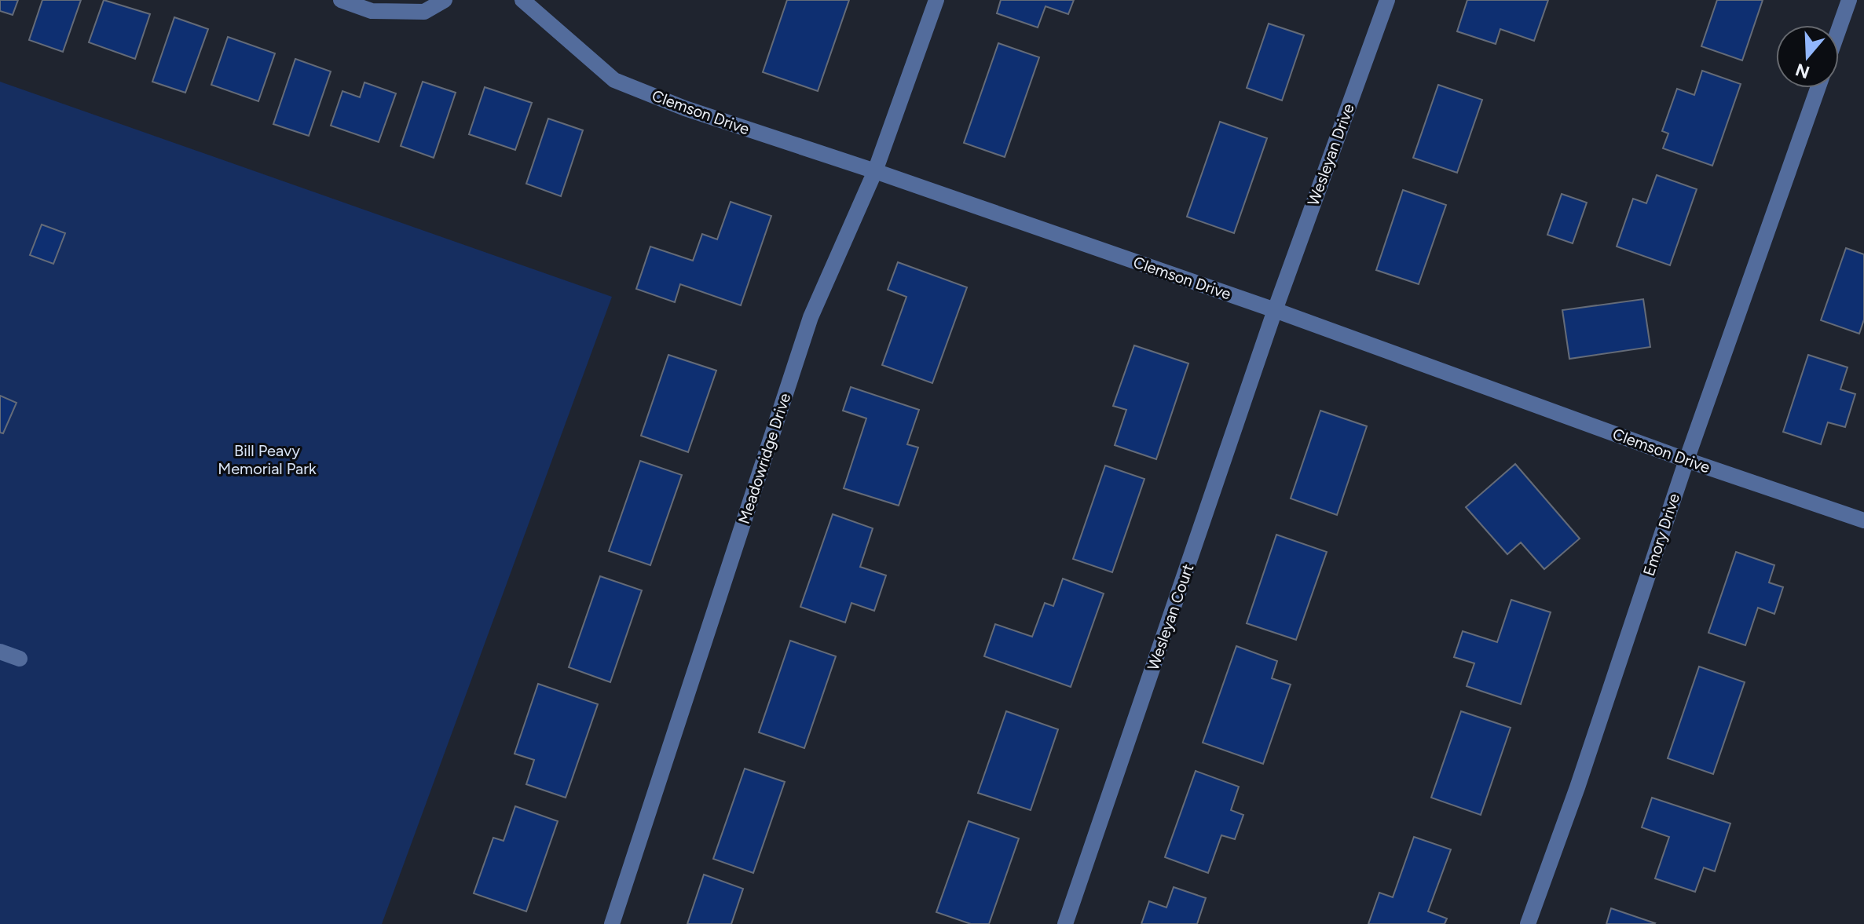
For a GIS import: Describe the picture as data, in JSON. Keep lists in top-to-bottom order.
{
  "streets": {
    "street": [
      "Clemson Drive",
      "Wesleyan Drive",
      "Meadowridge Drive",
      "Emory Drive",
      "Wesleyan Court"
    ]
  },
  "crossings": [
    ["Clemson Drive", "Wesleyan Drive"],
    ["Clemson Drive", "Meadowridge Drive"],
    ["Clemson Drive", "Emory Drive"],
    ["Clemson Drive", "Wesleyan Court"],
    ["Wesleyan Drive", "Wesleyan Court"]
  ],
  "parks": ["Bill Peavy Memorial Park"],
  "north": "bottom"
}
